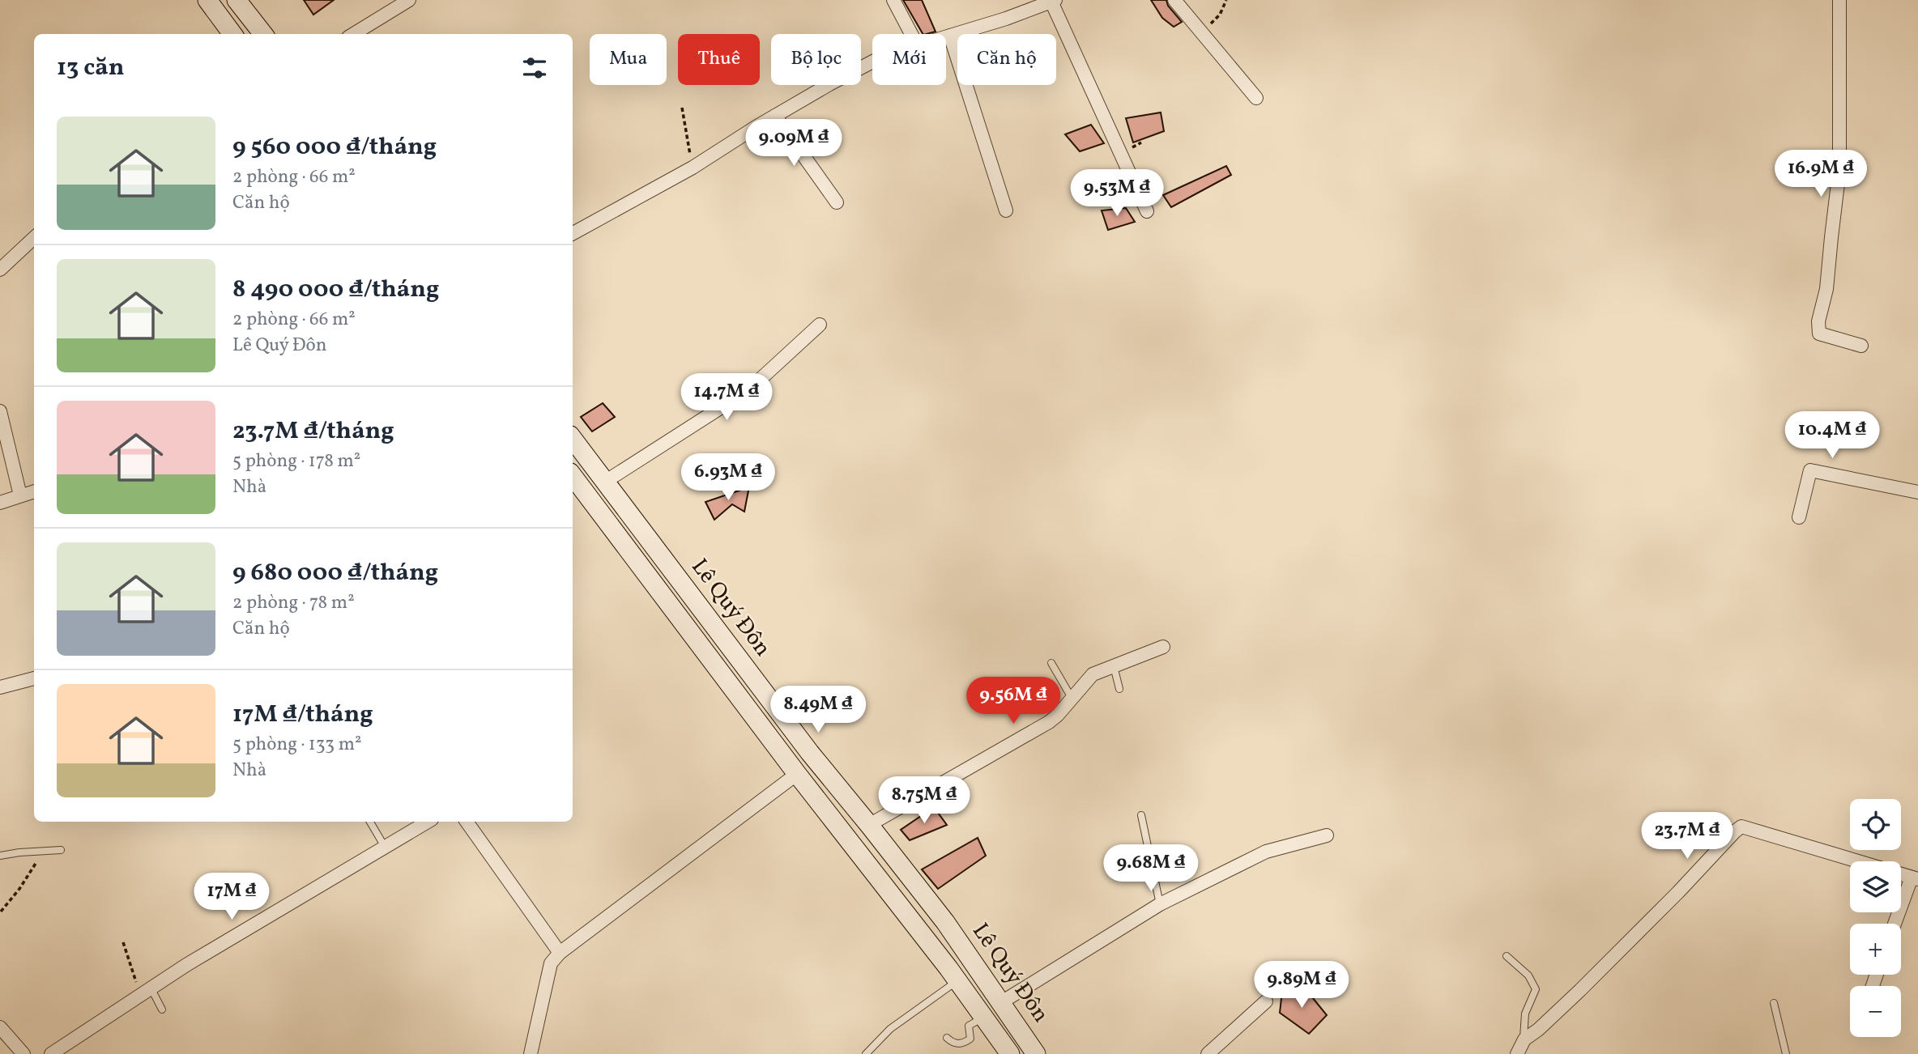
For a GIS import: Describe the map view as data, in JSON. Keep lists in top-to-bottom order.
{
  "streets": {
    "main road": ["Lê Quý Đôn"]
  },
  "page": {
    "chip": [
      "Mua",
      "Thuê",
      "Bộ lọc",
      "Mới",
      "Căn hộ"
    ],
    "heading": "13 căn",
    "list": [
      {
        "name": "9 560 000 ₫/tháng",
        "note": "2 phòng · 66 m² · Căn hộ"
      },
      {
        "name": "8 490 000 ₫/tháng",
        "note": "2 phòng · 66 m² · Lê Quý Đôn"
      },
      {
        "name": "23.7M ₫/tháng",
        "note": "5 phòng · 178 m² · Nhà"
      },
      {
        "name": "9 680 000 ₫/tháng",
        "note": "2 phòng · 78 m² · Căn hộ"
      },
      {
        "name": "17M ₫/tháng",
        "note": "5 phòng · 133 m² · Nhà"
      }
    ],
    "price": [
      "9.09M ₫",
      "16.9M ₫",
      "9.53M ₫",
      "14.7M ₫",
      "10.4M ₫",
      "6.93M ₫",
      "9.56M ₫",
      "8.49M ₫",
      "8.75M ₫",
      "23.7M ₫",
      "9.68M ₫",
      "17M ₫",
      "9.89M ₫"
    ],
    "map_buttons": ["+", "−"]
  }
}
